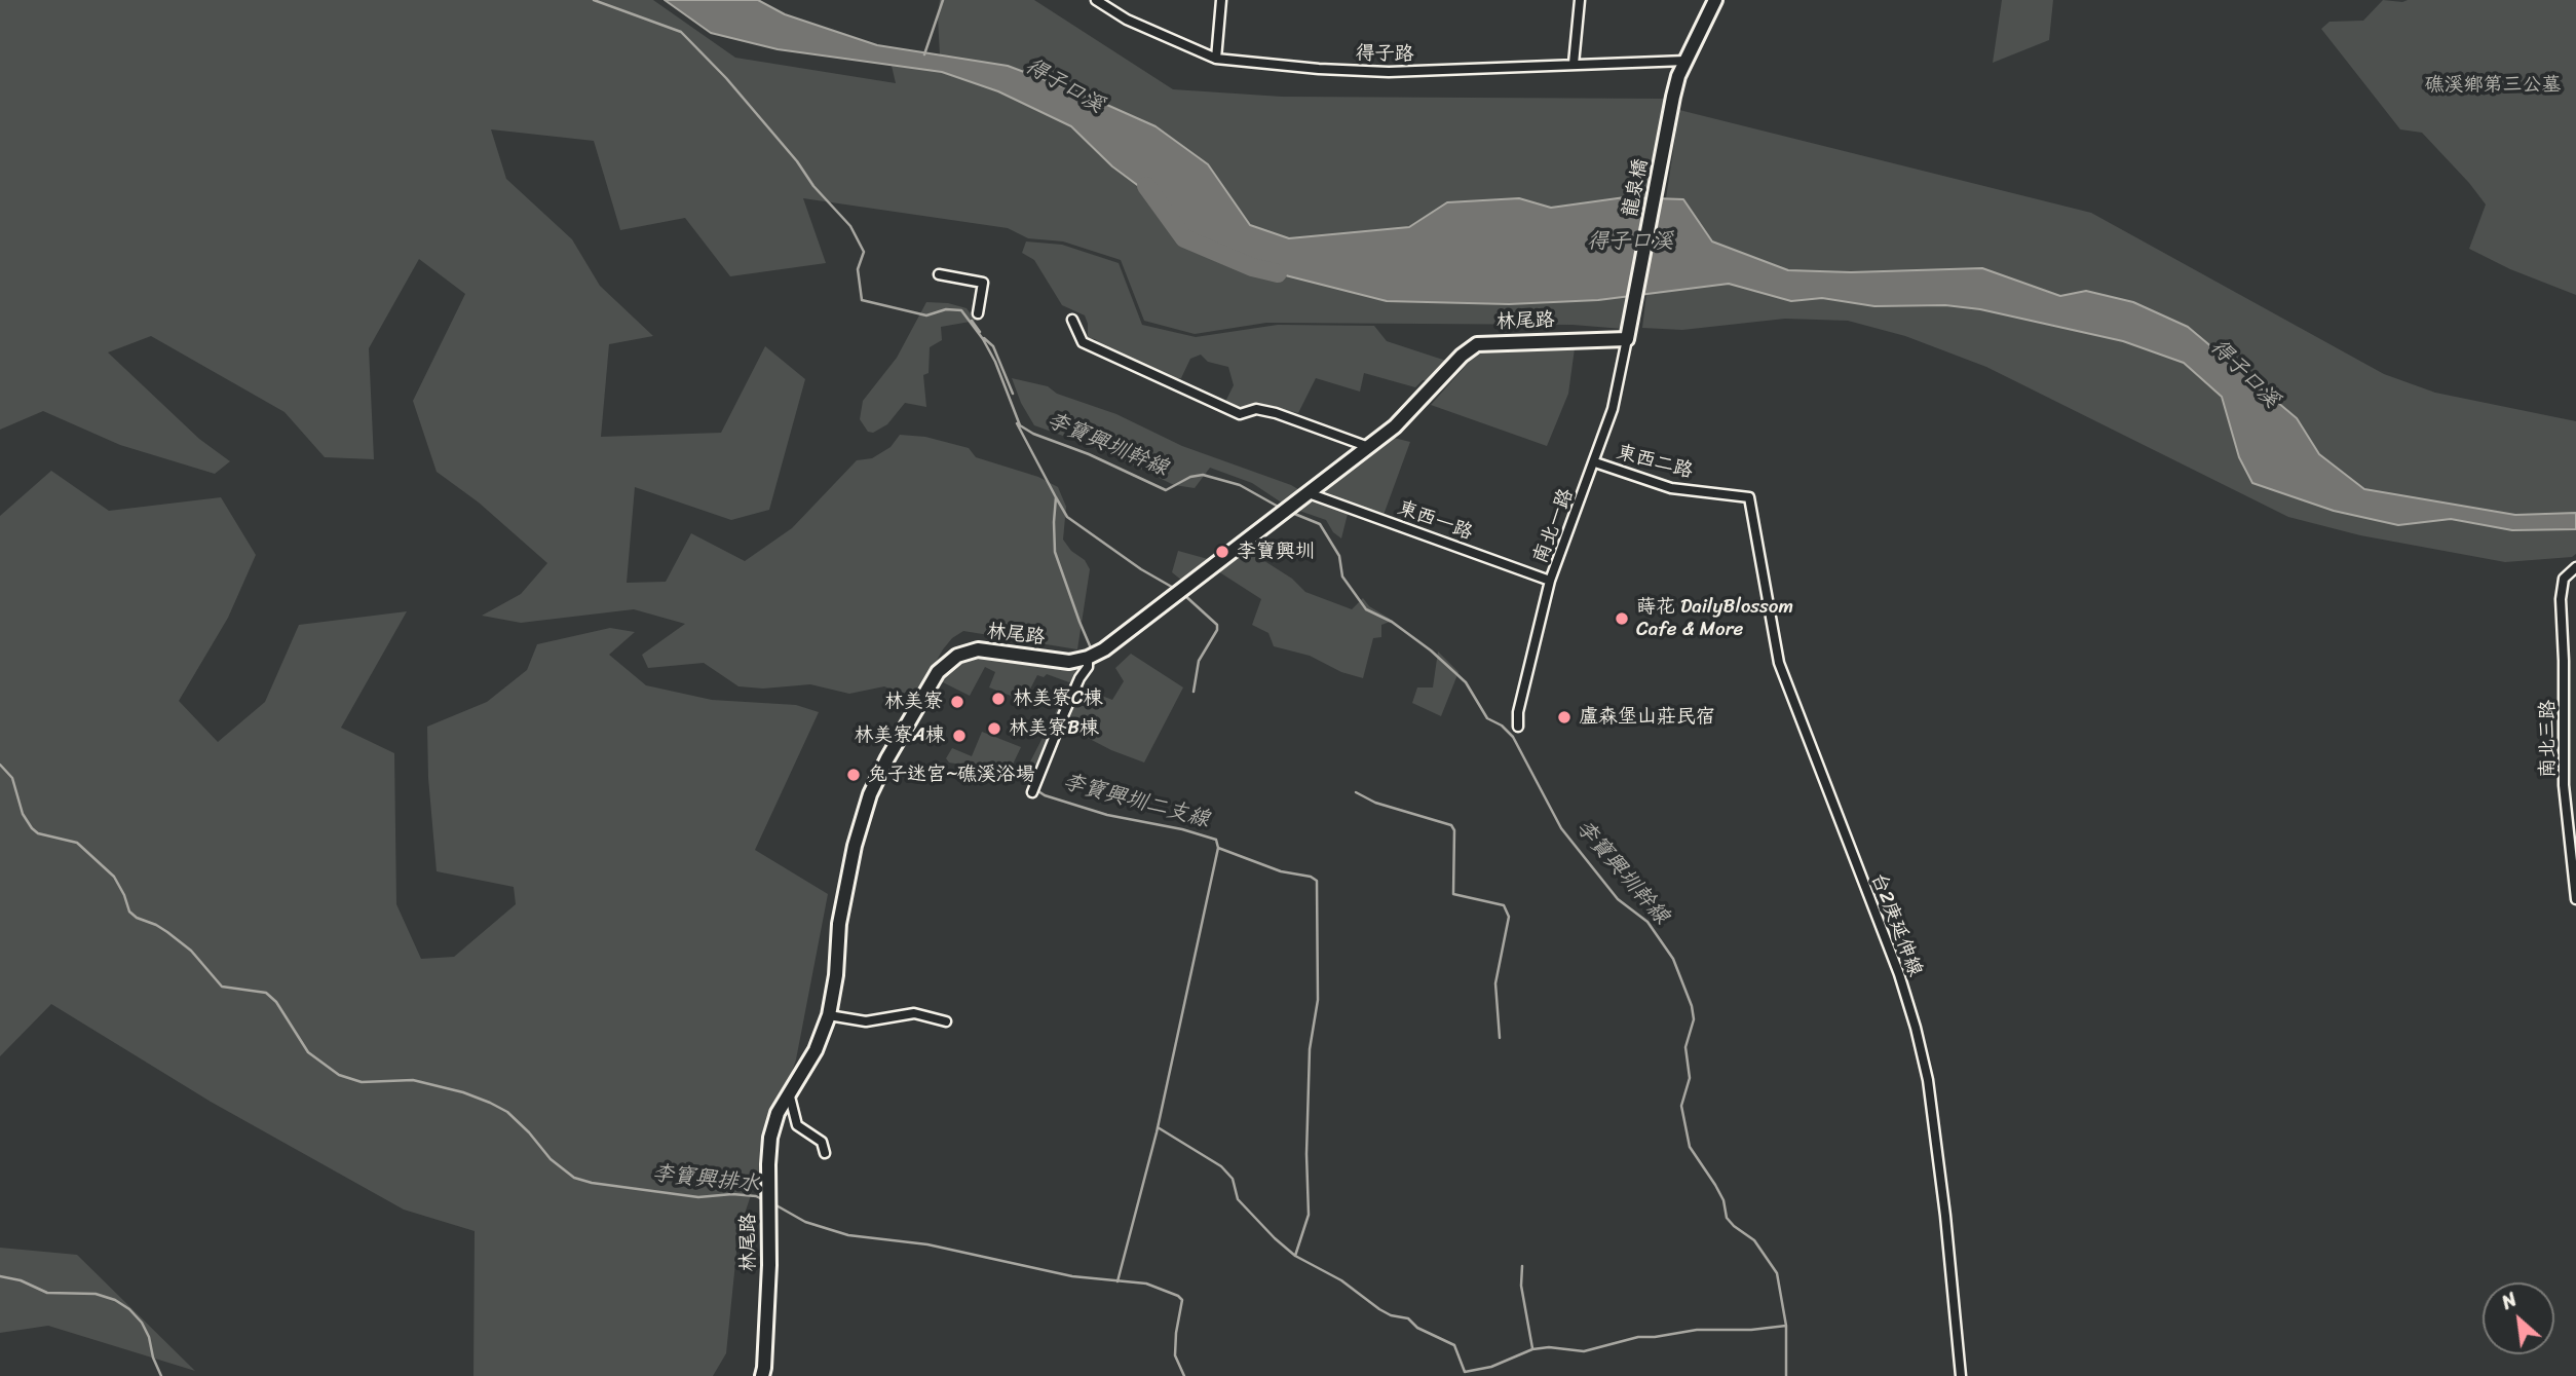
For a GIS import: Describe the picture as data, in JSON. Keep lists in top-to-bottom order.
{
  "streets": {
    "street": [
      "得子路",
      "龍泉橋",
      "林尾路",
      "東西二路",
      "東西一路",
      "南北一路",
      "南北三路",
      "台2庚延伸線"
    ]
  },
  "crossings": [
    ["得子路", "龍泉橋"],
    ["龍泉橋", "林尾路"],
    ["龍泉橋", "南北一路"],
    ["林尾路", "東西一路"],
    ["林尾路", "南北一路"],
    ["東西二路", "南北一路"],
    ["東西二路", "台2庚延伸線"],
    ["東西一路", "南北一路"]
  ],
  "water": [
    "得子口溪",
    "李寶興圳幹線",
    "李寶興圳二支線",
    "李寶興排水"
  ],
  "parks": ["礁溪鄉第三公墓"],
  "places": [
    "李寶興圳",
    "蒔花 DailyBlossom Cafe & More",
    "林美寮C棟",
    "林美寮",
    "盧森堡山莊民宿",
    "林美寮B棟",
    "林美寮A棟",
    "兔子迷宮~礁溪浴場"
  ],
  "north": "top left"
}
